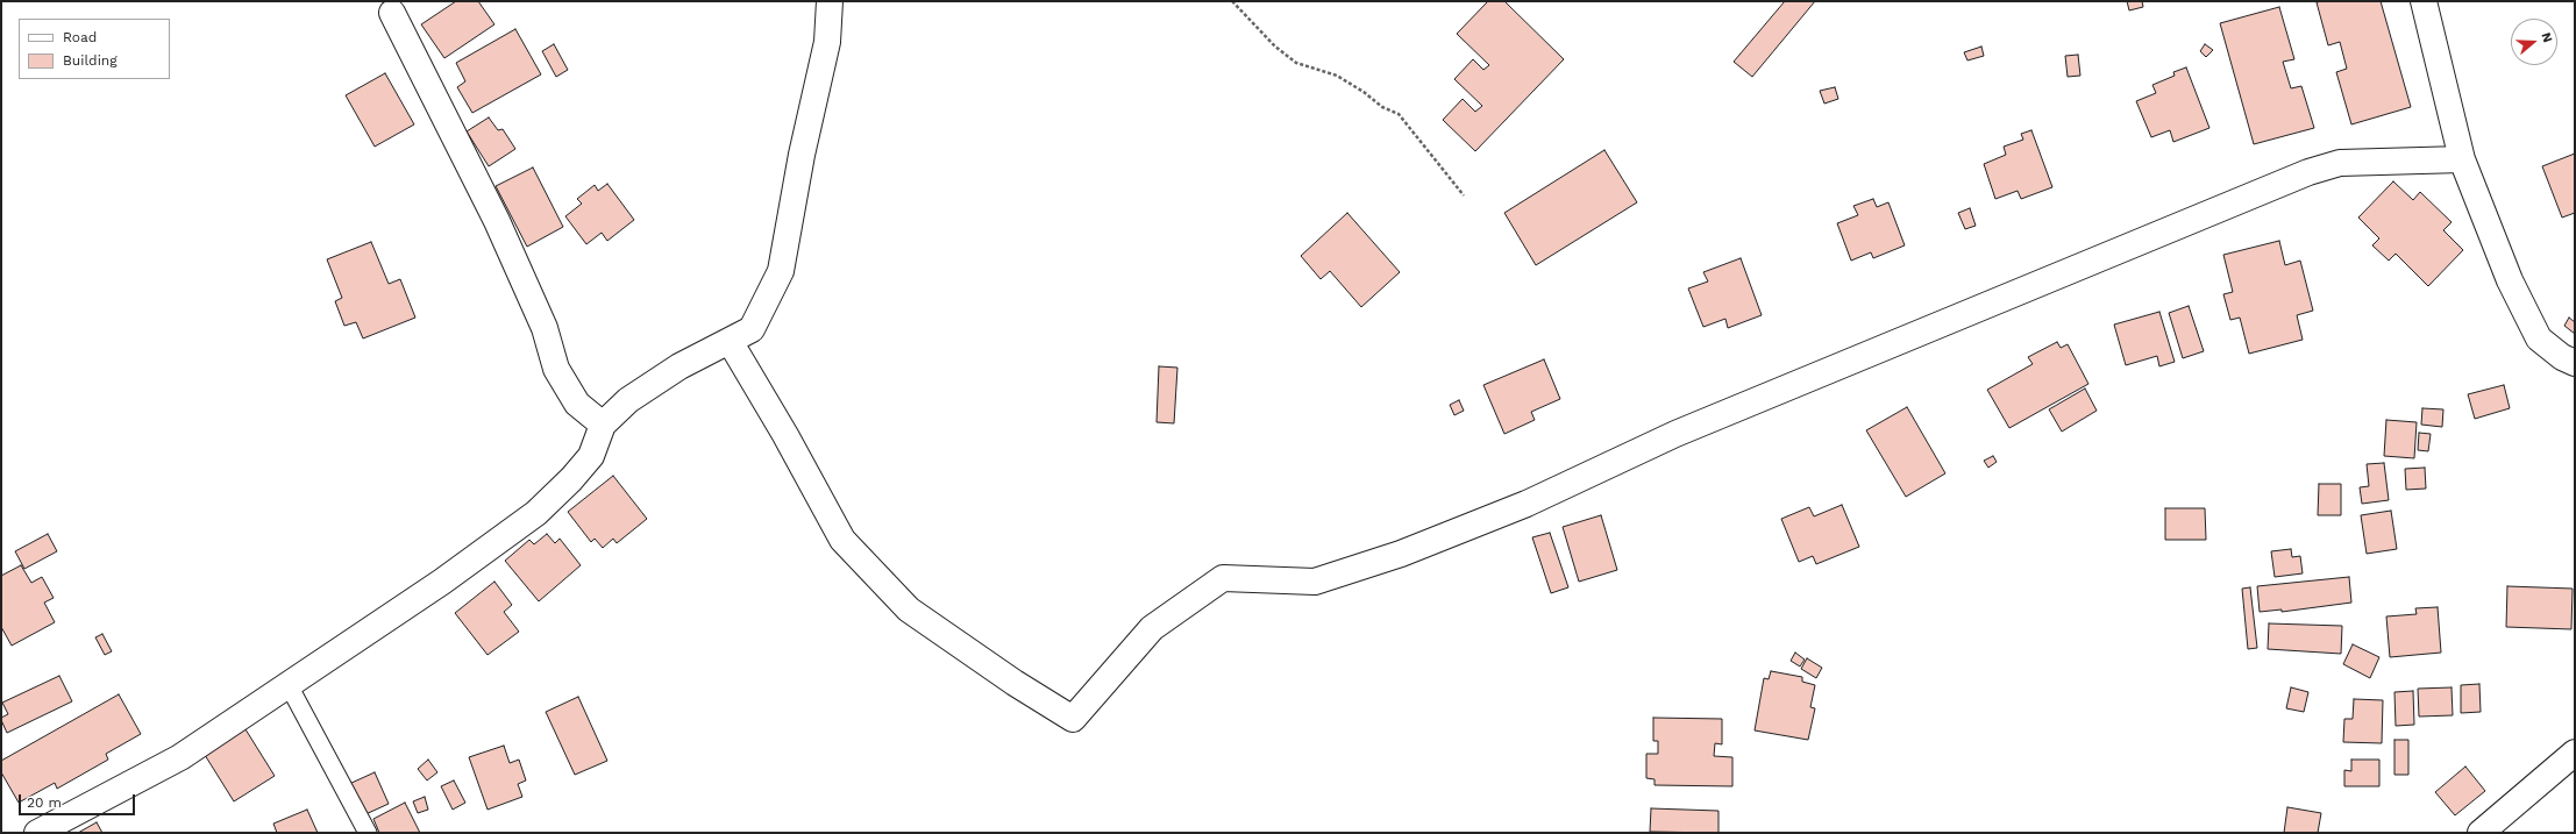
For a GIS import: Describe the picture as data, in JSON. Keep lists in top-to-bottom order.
{
  "legend": ["Road", "Building"],
  "scale_bar": "20 m",
  "north": "right"
}
